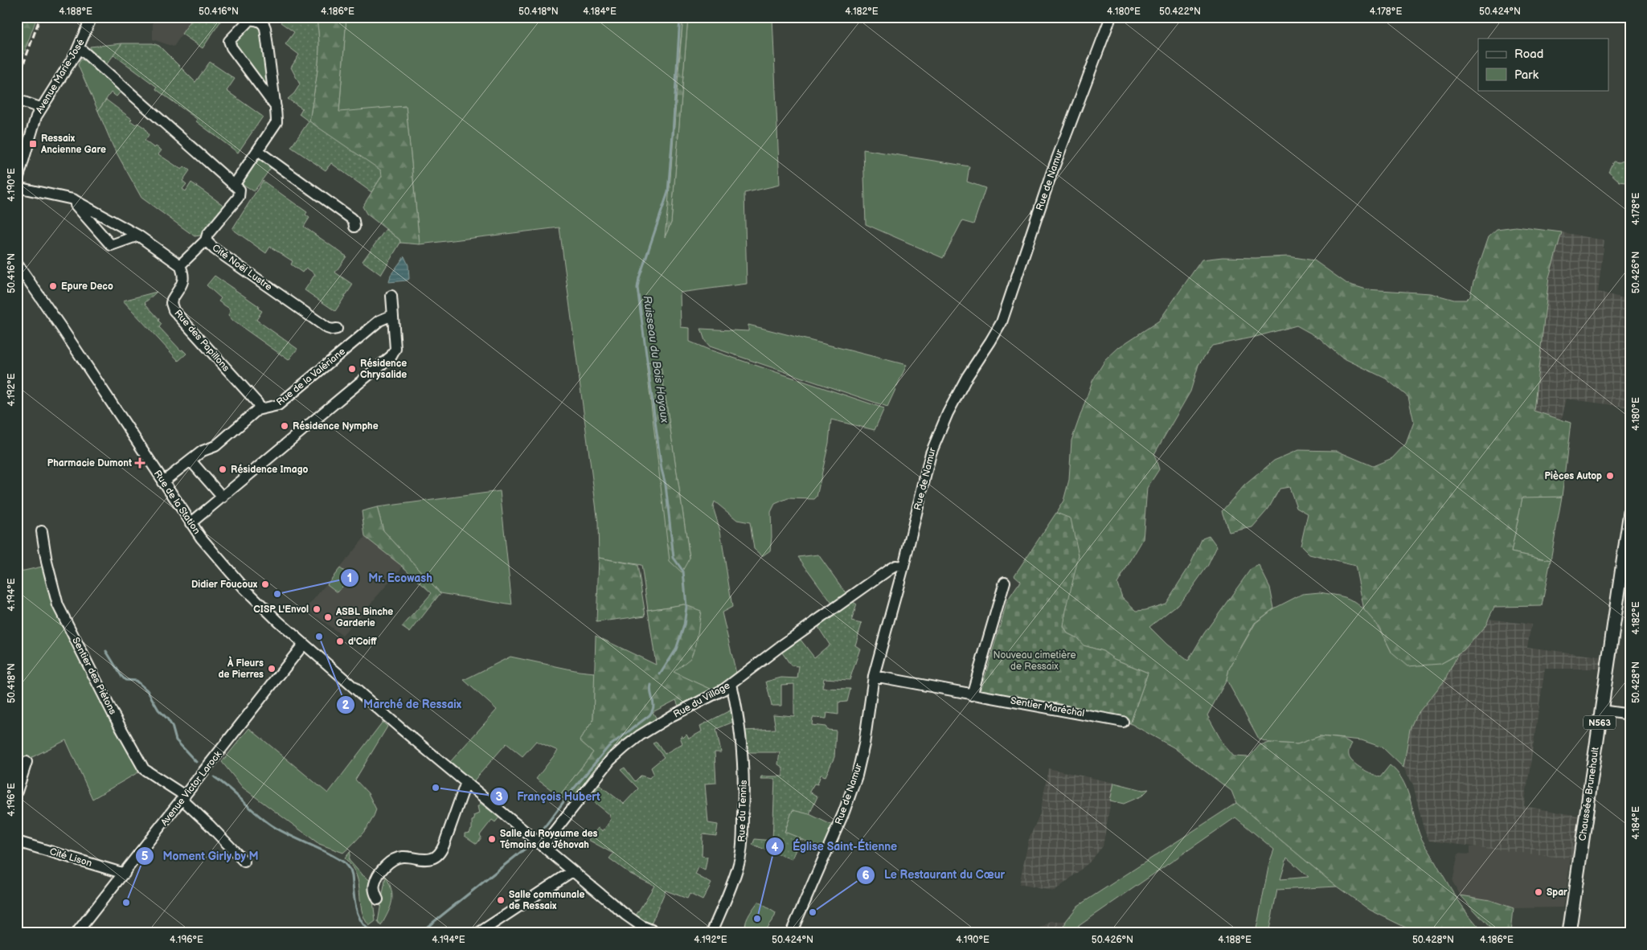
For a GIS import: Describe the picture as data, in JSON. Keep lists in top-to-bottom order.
{
  "streets": {
    "main road": ["N563", "Chaussée Brunehault"],
    "street": [
      "Avenue Marie-José",
      "Rue de Namur",
      "Cité Noël Lustre",
      "Rue des Papillons",
      "Rue de la Valériane",
      "Rue de la Station",
      "Sentier des Piétons",
      "Rue du Village",
      "Sentier Maréchal",
      "Avenue Victor Larock",
      "Rue du Tennis",
      "Cité Lison"
    ]
  },
  "crossings": [
    ["Rue de Namur", "Rue du Village"],
    ["Rue de Namur", "Sentier Maréchal"],
    ["Rue des Papillons", "Rue de la Valériane"],
    ["Rue de la Valériane", "Rue de la Station"],
    ["Rue de la Station", "Rue du Village"],
    ["Rue de la Station", "Avenue Victor Larock"],
    ["Sentier des Piétons", "Avenue Victor Larock"],
    ["Rue du Village", "Rue du Tennis"],
    ["Avenue Victor Larock", "Cité Lison"]
  ],
  "water": ["Ruisseau du Bois Hoyaux"],
  "parks": ["Nouveau cimetière de Ressaix"],
  "places": {
    "transit": ["Ressaix Ancienne Gare"],
    "other": [
      "Epure Deco",
      "Résidence Chrysalide",
      "Résidence Nymphe",
      "Résidence Imago",
      "Pièces Autop",
      "Didier Foucoux",
      "Mr. Ecowash",
      "CISP L'Envol",
      "ASBL Binche Garderie",
      "Marché de Ressaix",
      "d'Coiff",
      "À Fleurs de Pierres",
      "François Hubert",
      "Salle du Royaume des Témoins de Jéhovah",
      "Spar",
      "Salle communale de Ressaix",
      "Moment Girly by M",
      "Le Restaurant du Cœur",
      "Église Saint-Étienne"
    ],
    "health": ["Pharmacie Dumont"]
  },
  "legend": ["Road", "Park"],
  "coordinates": [
    "4.188°E",
    "50.416°N",
    "4.186°E",
    "50.418°N",
    "4.184°E",
    "4.182°E",
    "4.180°E",
    "50.422°N",
    "4.178°E",
    "50.424°N",
    "4.190°E",
    "50.426°N",
    "4.192°E",
    "4.194°E",
    "50.428°N",
    "4.196°E"
  ]
}
